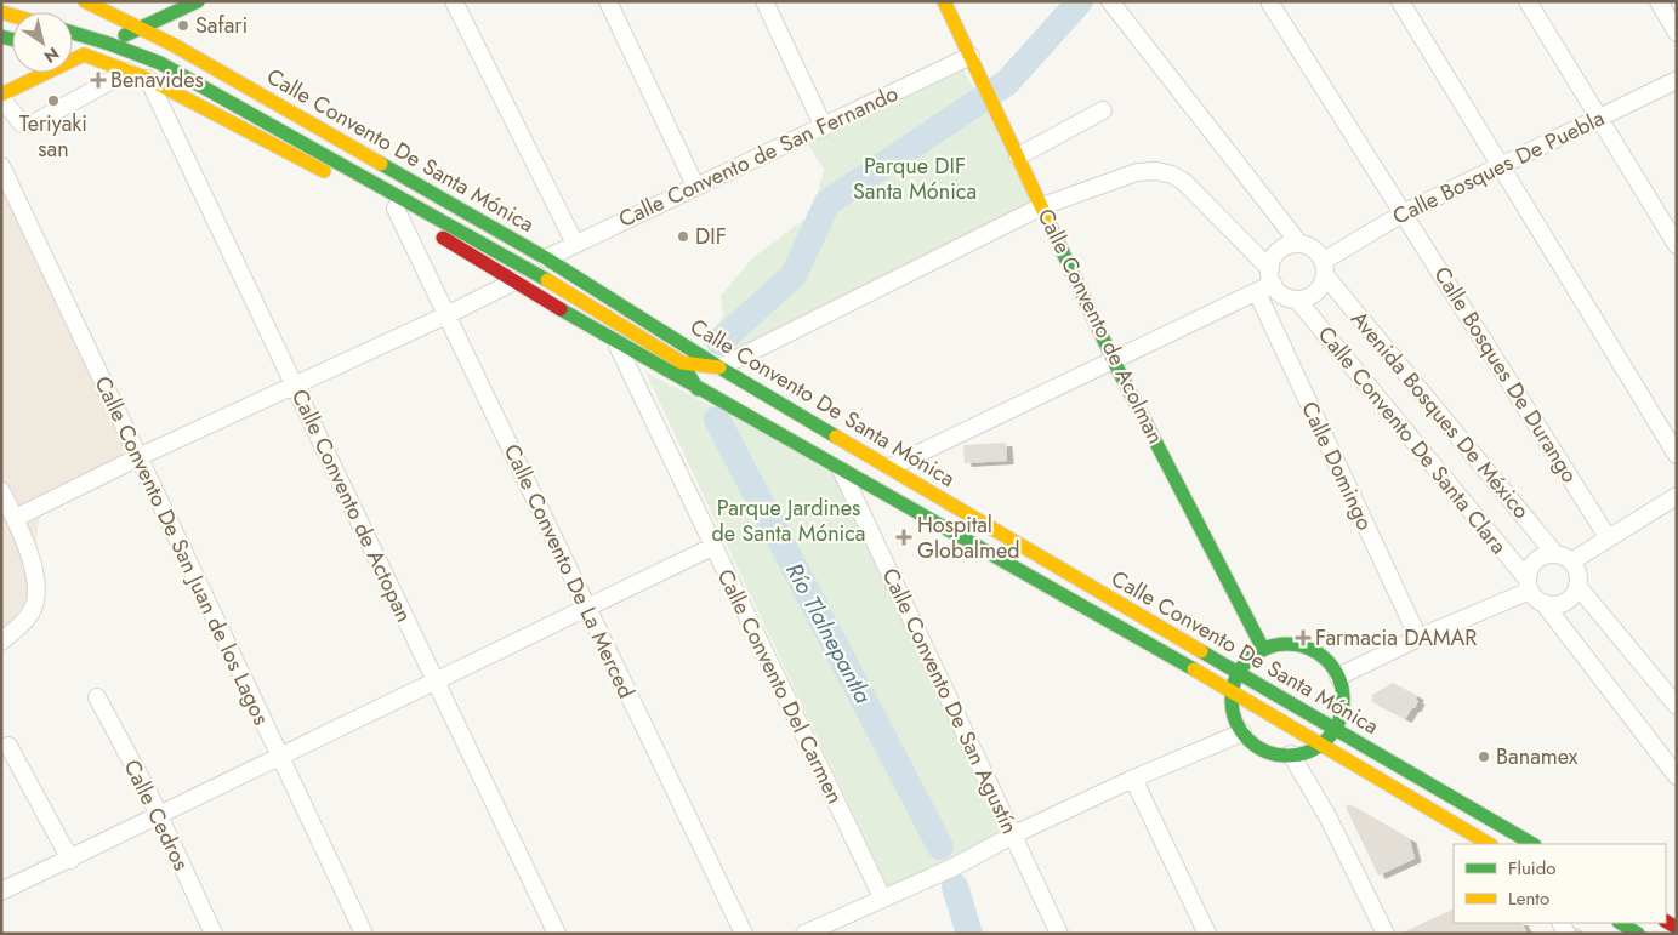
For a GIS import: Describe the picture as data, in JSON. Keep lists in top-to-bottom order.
{
  "streets": {
    "main road": ["Calle Convento De Santa Mónica", "Calle Convento de Acolman"],
    "street": [
      "Calle Convento de San Fernando",
      "Calle Bosques De Puebla",
      "Calle Bosques De Durango",
      "Avenida Bosques De México",
      "Calle Convento De Santa Clara",
      "Calle Domingo",
      "Calle Convento de Actopan",
      "Calle Convento De San Juan de los Lagos",
      "Calle Convento De La Merced",
      "Calle Convento Del Carmen",
      "Calle Convento De San Agustín",
      "Calle Cedros"
    ]
  },
  "crossings": [
    ["Calle Convento De Santa Mónica", "Calle Convento de San Fernando"],
    ["Calle Convento De Santa Mónica", "Calle Convento de Actopan"],
    ["Calle Convento De Santa Mónica", "Calle Convento De La Merced"],
    ["Calle Convento De Santa Mónica", "Calle Convento Del Carmen"],
    ["Calle Convento De Santa Mónica", "Calle Convento De San Agustín"],
    ["Calle Convento de San Fernando", "Calle Convento de Acolman"],
    ["Calle Bosques De Puebla", "Calle Bosques De Durango"],
    ["Calle Bosques De Puebla", "Avenida Bosques De México"],
    ["Calle Bosques De Puebla", "Calle Convento De Santa Clara"],
    ["Avenida Bosques De México", "Calle Convento De Santa Clara"]
  ],
  "water": ["Río Tlalnepantla"],
  "parks": ["Parque DIF Santa Mónica", "Parque Jardines de Santa Mónica"],
  "places": {
    "other": [
      "Safari",
      "Teriyaki san",
      "DIF",
      "Banamex"
    ],
    "health": ["Benavides", "Hospital Globalmed", "Farmacia DAMAR"]
  },
  "legend": ["Fluido", "Lento"],
  "north": "bottom right"
}
